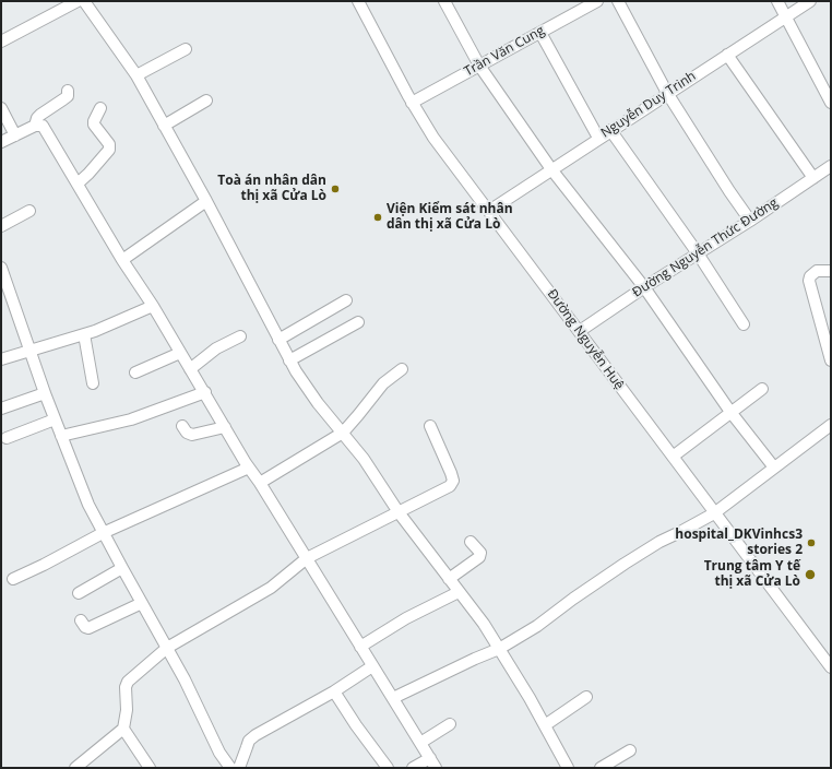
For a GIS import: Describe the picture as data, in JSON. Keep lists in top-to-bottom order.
{
  "streets": {
    "street": [
      "Trần Văn Cung",
      "Nguyễn Duy Trinh",
      "Đường Nguyễn Thức Đường",
      "Đường Nguyễn Huệ"
    ]
  },
  "crossings": [
    ["Trần Văn Cung", "Đường Nguyễn Huệ"],
    ["Nguyễn Duy Trinh", "Đường Nguyễn Huệ"],
    ["Đường Nguyễn Thức Đường", "Đường Nguyễn Huệ"]
  ],
  "places": [
    "Toà án nhân dân thị xã Cửa Lò",
    "Viện Kiểm sát nhân dân thị xã Cửa Lò",
    "hospital_DKVinhcs3 stories 2",
    "Trung tâm Y tế thị xã Cửa Lò"
  ]
}
